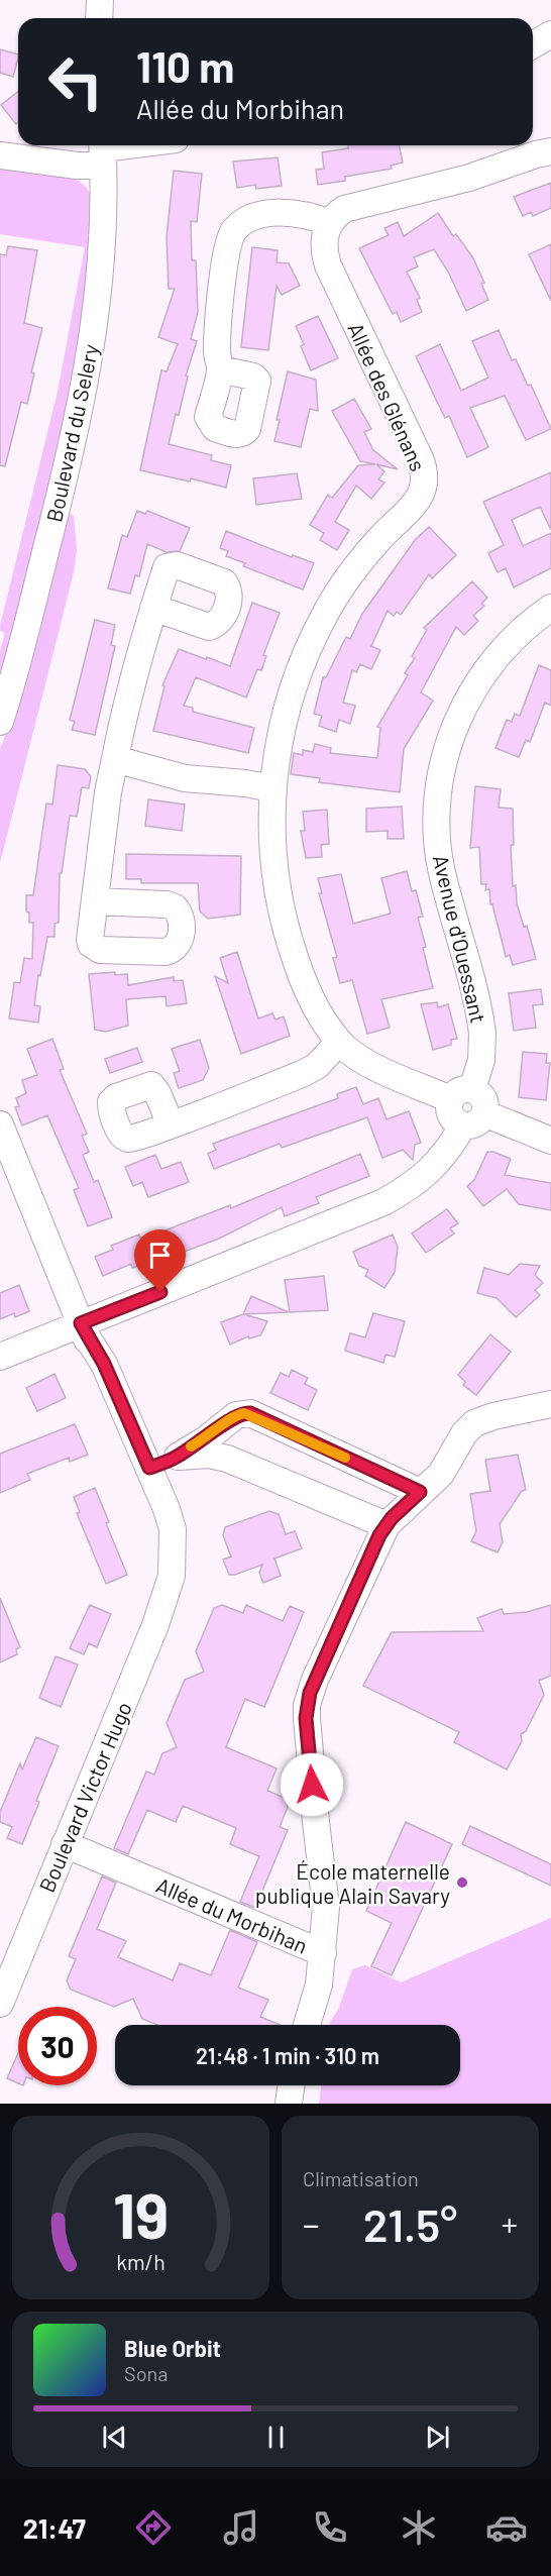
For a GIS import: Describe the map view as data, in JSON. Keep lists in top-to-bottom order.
{
  "streets": {
    "street": [
      "Allée des Glénans",
      "Boulevard du Selery",
      "Avenue d'Ouessant",
      "Boulevard Victor Hugo",
      "Allée du Morbihan"
    ]
  },
  "crossings": [
    ["Allée des Glénans", "Avenue d'Ouessant"],
    ["Boulevard Victor Hugo", "Allée du Morbihan"]
  ],
  "places": ["École maternelle publique Alain Savary"],
  "page": {
    "turn": ["110 m", "Allée du Morbihan"],
    "limit": "30",
    "trip": "21:48 · 1 min · 310 m",
    "tile": "Climatisation",
    "heat": ["−", "21.5°", "+"],
    "song": ["Blue Orbit", "Sona"],
    "tabs": "21:47",
    "gauge": ["19", "km/h"]
  }
}
